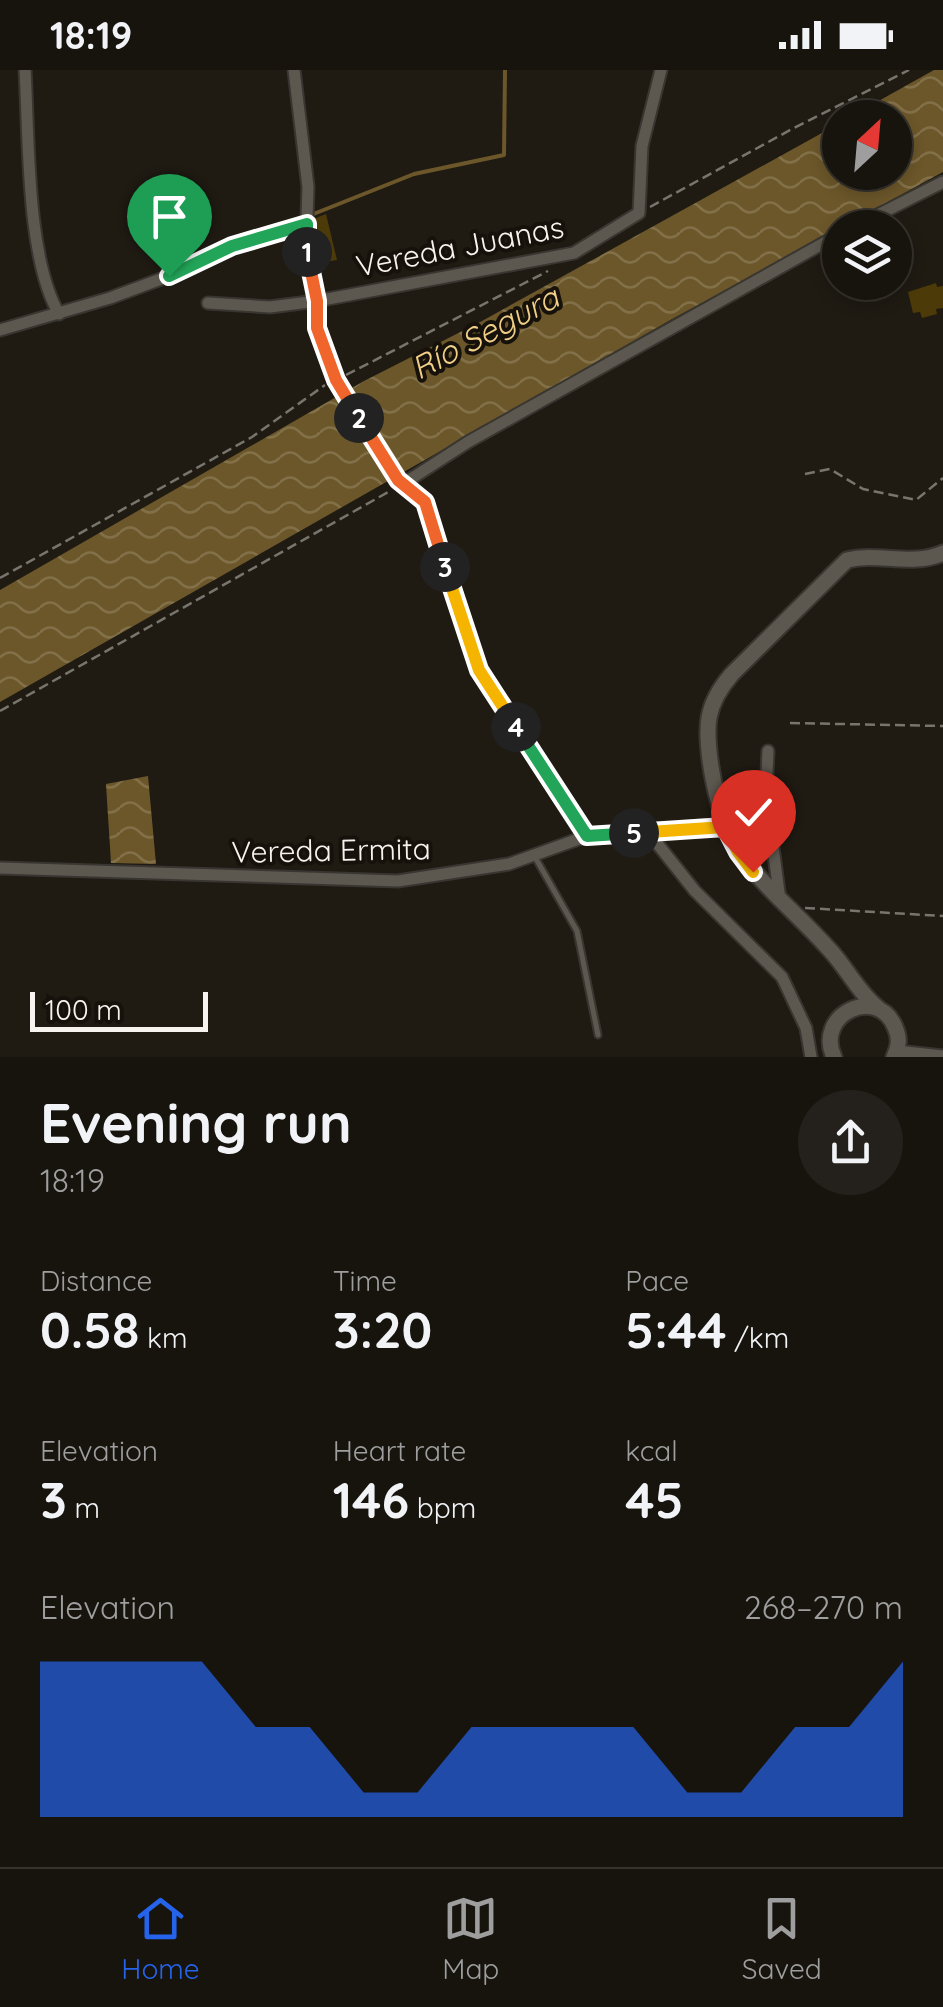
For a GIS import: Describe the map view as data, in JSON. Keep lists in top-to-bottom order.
{
  "streets": {
    "street": ["Vereda Juanas", "Vereda Ermita"]
  },
  "water": ["Río Segura"],
  "scale_bar": "100 m",
  "north": "top right",
  "page": {
    "status": "18:19",
    "pins": [
      "1",
      "2",
      "3",
      "4",
      "5"
    ],
    "scale": "100 m",
    "heading": ["Evening run", "18:19"],
    "stats": [
      ["Distance", "0.58 km"],
      ["Time", "3:20"],
      ["Pace", "5:44 /km"],
      ["Elevation", "3 m"],
      ["Heart rate", "146 bpm"],
      ["kcal", "45"]
    ],
    "chart": ["Elevation", "268–270 m"],
    "tabs": ["Home", "Map", "Saved"]
  }
}
